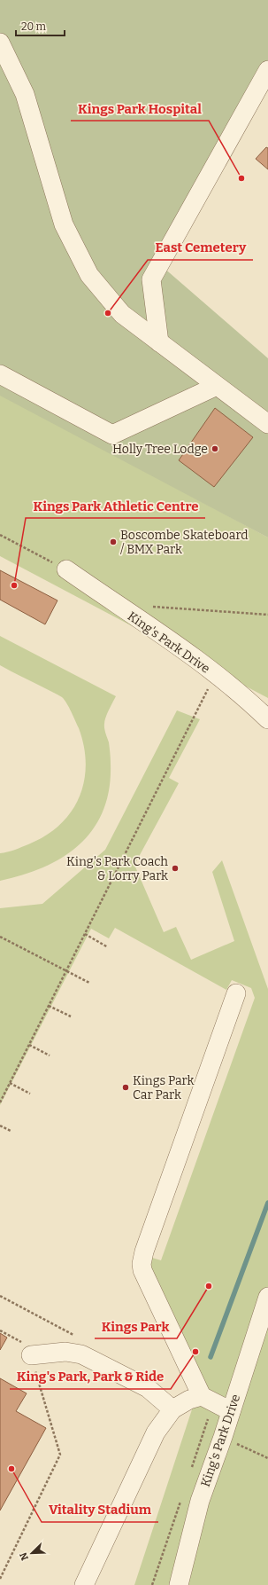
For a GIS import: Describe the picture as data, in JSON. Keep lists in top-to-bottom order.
{
  "streets": {
    "street": ["King's Park Drive"]
  },
  "places": [
    "Kings Park Hospital",
    "East Cemetery",
    "Holly Tree Lodge",
    "Boscombe Skateboard / BMX Park",
    "Kings Park Athletic Centre",
    "King's Park Coach & Lorry Park",
    "Kings Park Car Park",
    "Kings Park",
    "King's Park, Park & Ride",
    "Vitality Stadium"
  ],
  "scale_bar": "20 m",
  "north": "bottom left"
}
